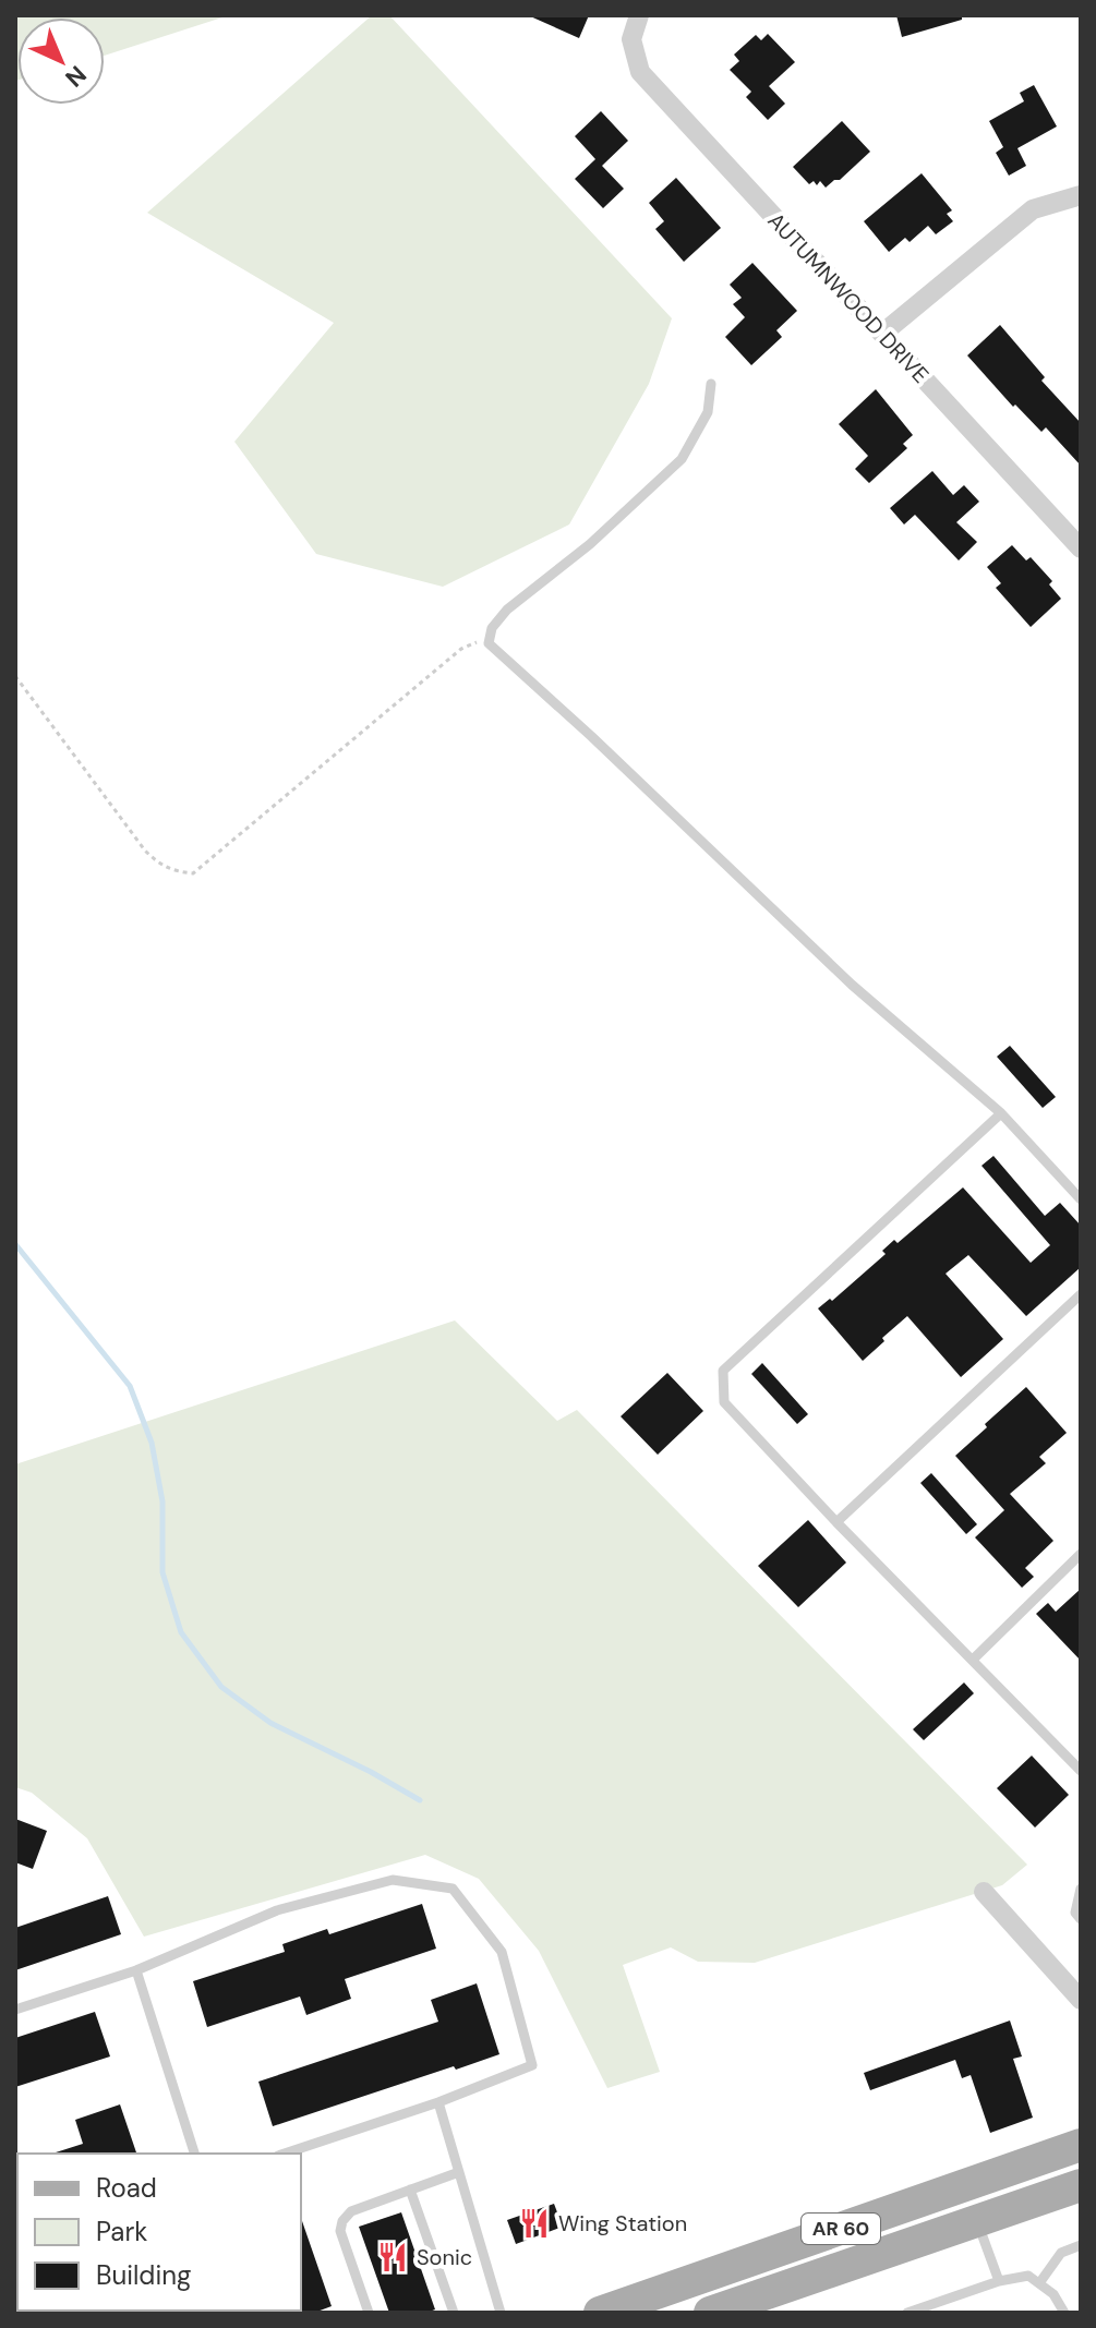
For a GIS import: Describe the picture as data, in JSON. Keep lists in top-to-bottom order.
{
  "streets": {
    "main road": ["AR 60"],
    "street": ["AUTUMNWOOD DRIVE"]
  },
  "places": {
    "restaurant": ["Wing Station", "Sonic"]
  },
  "legend": ["Road", "Park", "Building"],
  "north": "bottom right"
}
